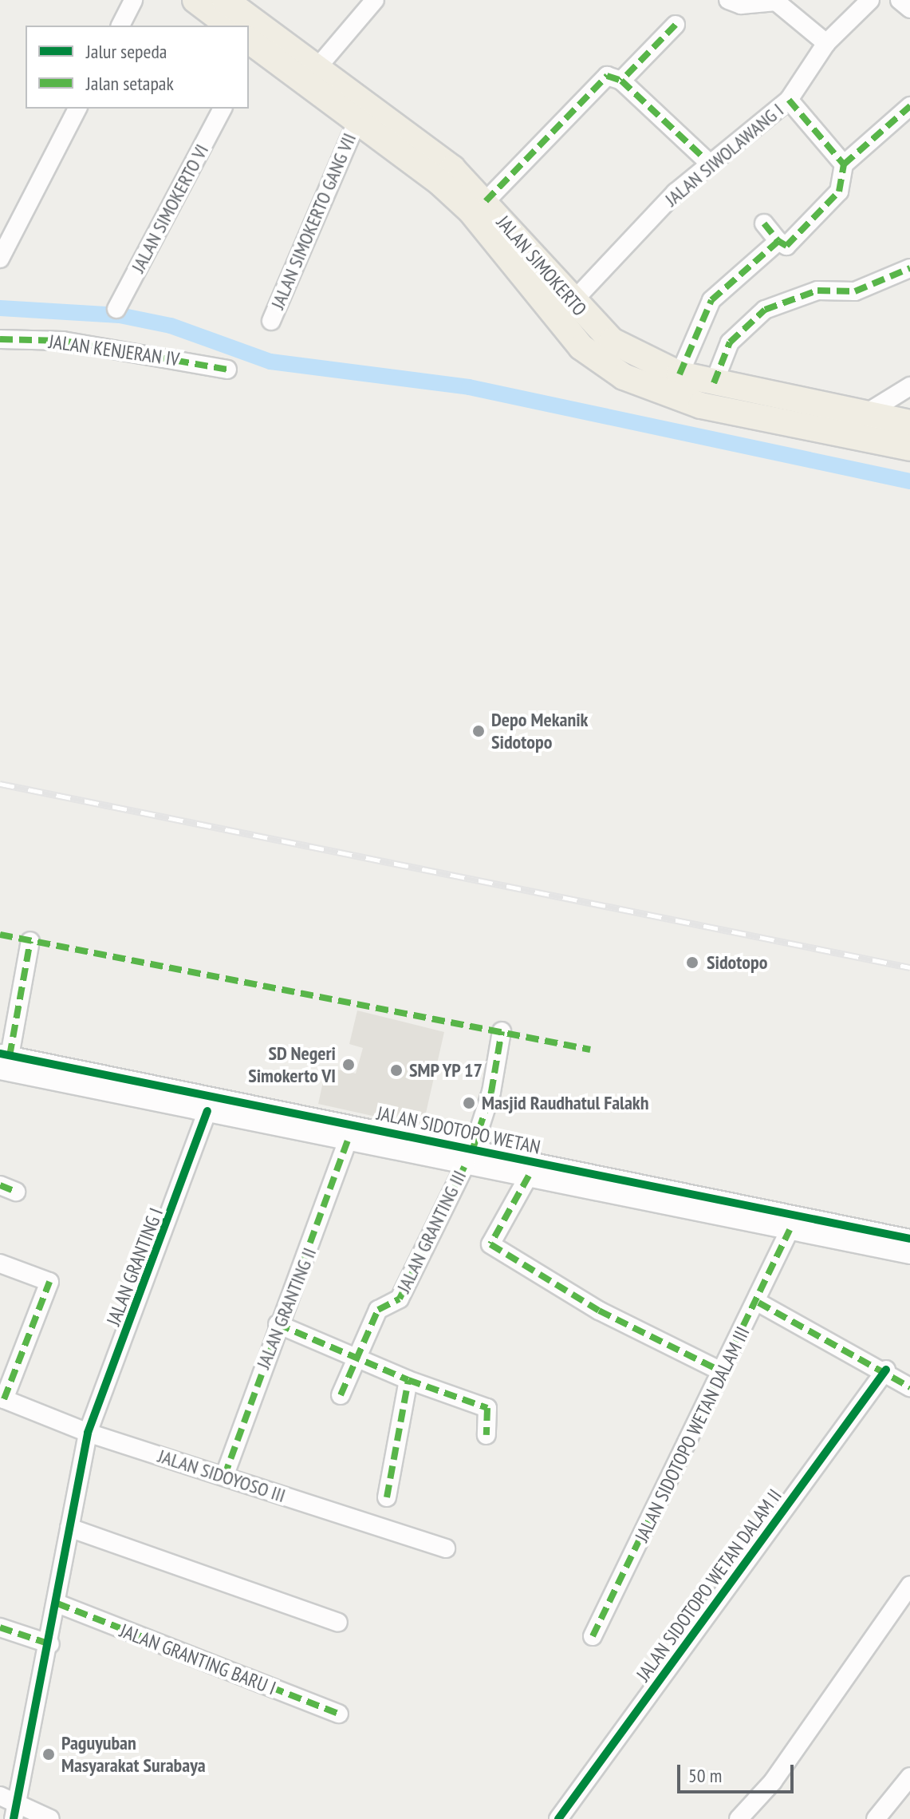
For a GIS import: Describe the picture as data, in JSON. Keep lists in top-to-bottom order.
{
  "streets": {
    "highway": ["JALAN SIMOKERTO"],
    "street": [
      "JALAN SIWOLAWANG I",
      "JALAN SIMOKERTO VI",
      "JALAN SIMOKERTO GANG VII",
      "JALAN KENJERAN IV",
      "JALAN SIDOTOPO WETAN",
      "JALAN GRANTING III",
      "JALAN GRANTING I",
      "JALAN GRANTING II",
      "JALAN SIDOTOPO WETAN DALAM III",
      "JALAN SIDOYOSO III",
      "JALAN SIDOTOPO WETAN DALAM II",
      "JALAN GRANTING BARU I"
    ]
  },
  "crossings": [
    ["JALAN SIWOLAWANG I", "JALAN SIMOKERTO"],
    ["JALAN SIMOKERTO GANG VII", "JALAN SIMOKERTO"],
    ["JALAN SIDOTOPO WETAN", "JALAN GRANTING III"],
    ["JALAN SIDOTOPO WETAN", "JALAN GRANTING I"],
    ["JALAN SIDOTOPO WETAN", "JALAN GRANTING II"],
    ["JALAN SIDOTOPO WETAN", "JALAN SIDOTOPO WETAN DALAM III"],
    ["JALAN GRANTING I", "JALAN SIDOYOSO III"],
    ["JALAN GRANTING I", "JALAN GRANTING BARU I"],
    ["JALAN GRANTING II", "JALAN SIDOYOSO III"]
  ],
  "places": [
    "Depo Mekanik Sidotopo",
    "Sidotopo",
    "SD Negeri Simokerto VI",
    "SMP YP 17",
    "Masjid Raudhatul Falakh",
    "Paguyuban Masyarakat Surabaya"
  ],
  "legend": ["Jalur sepeda", "Jalan setapak"],
  "scale_bar": "50 m"
}
